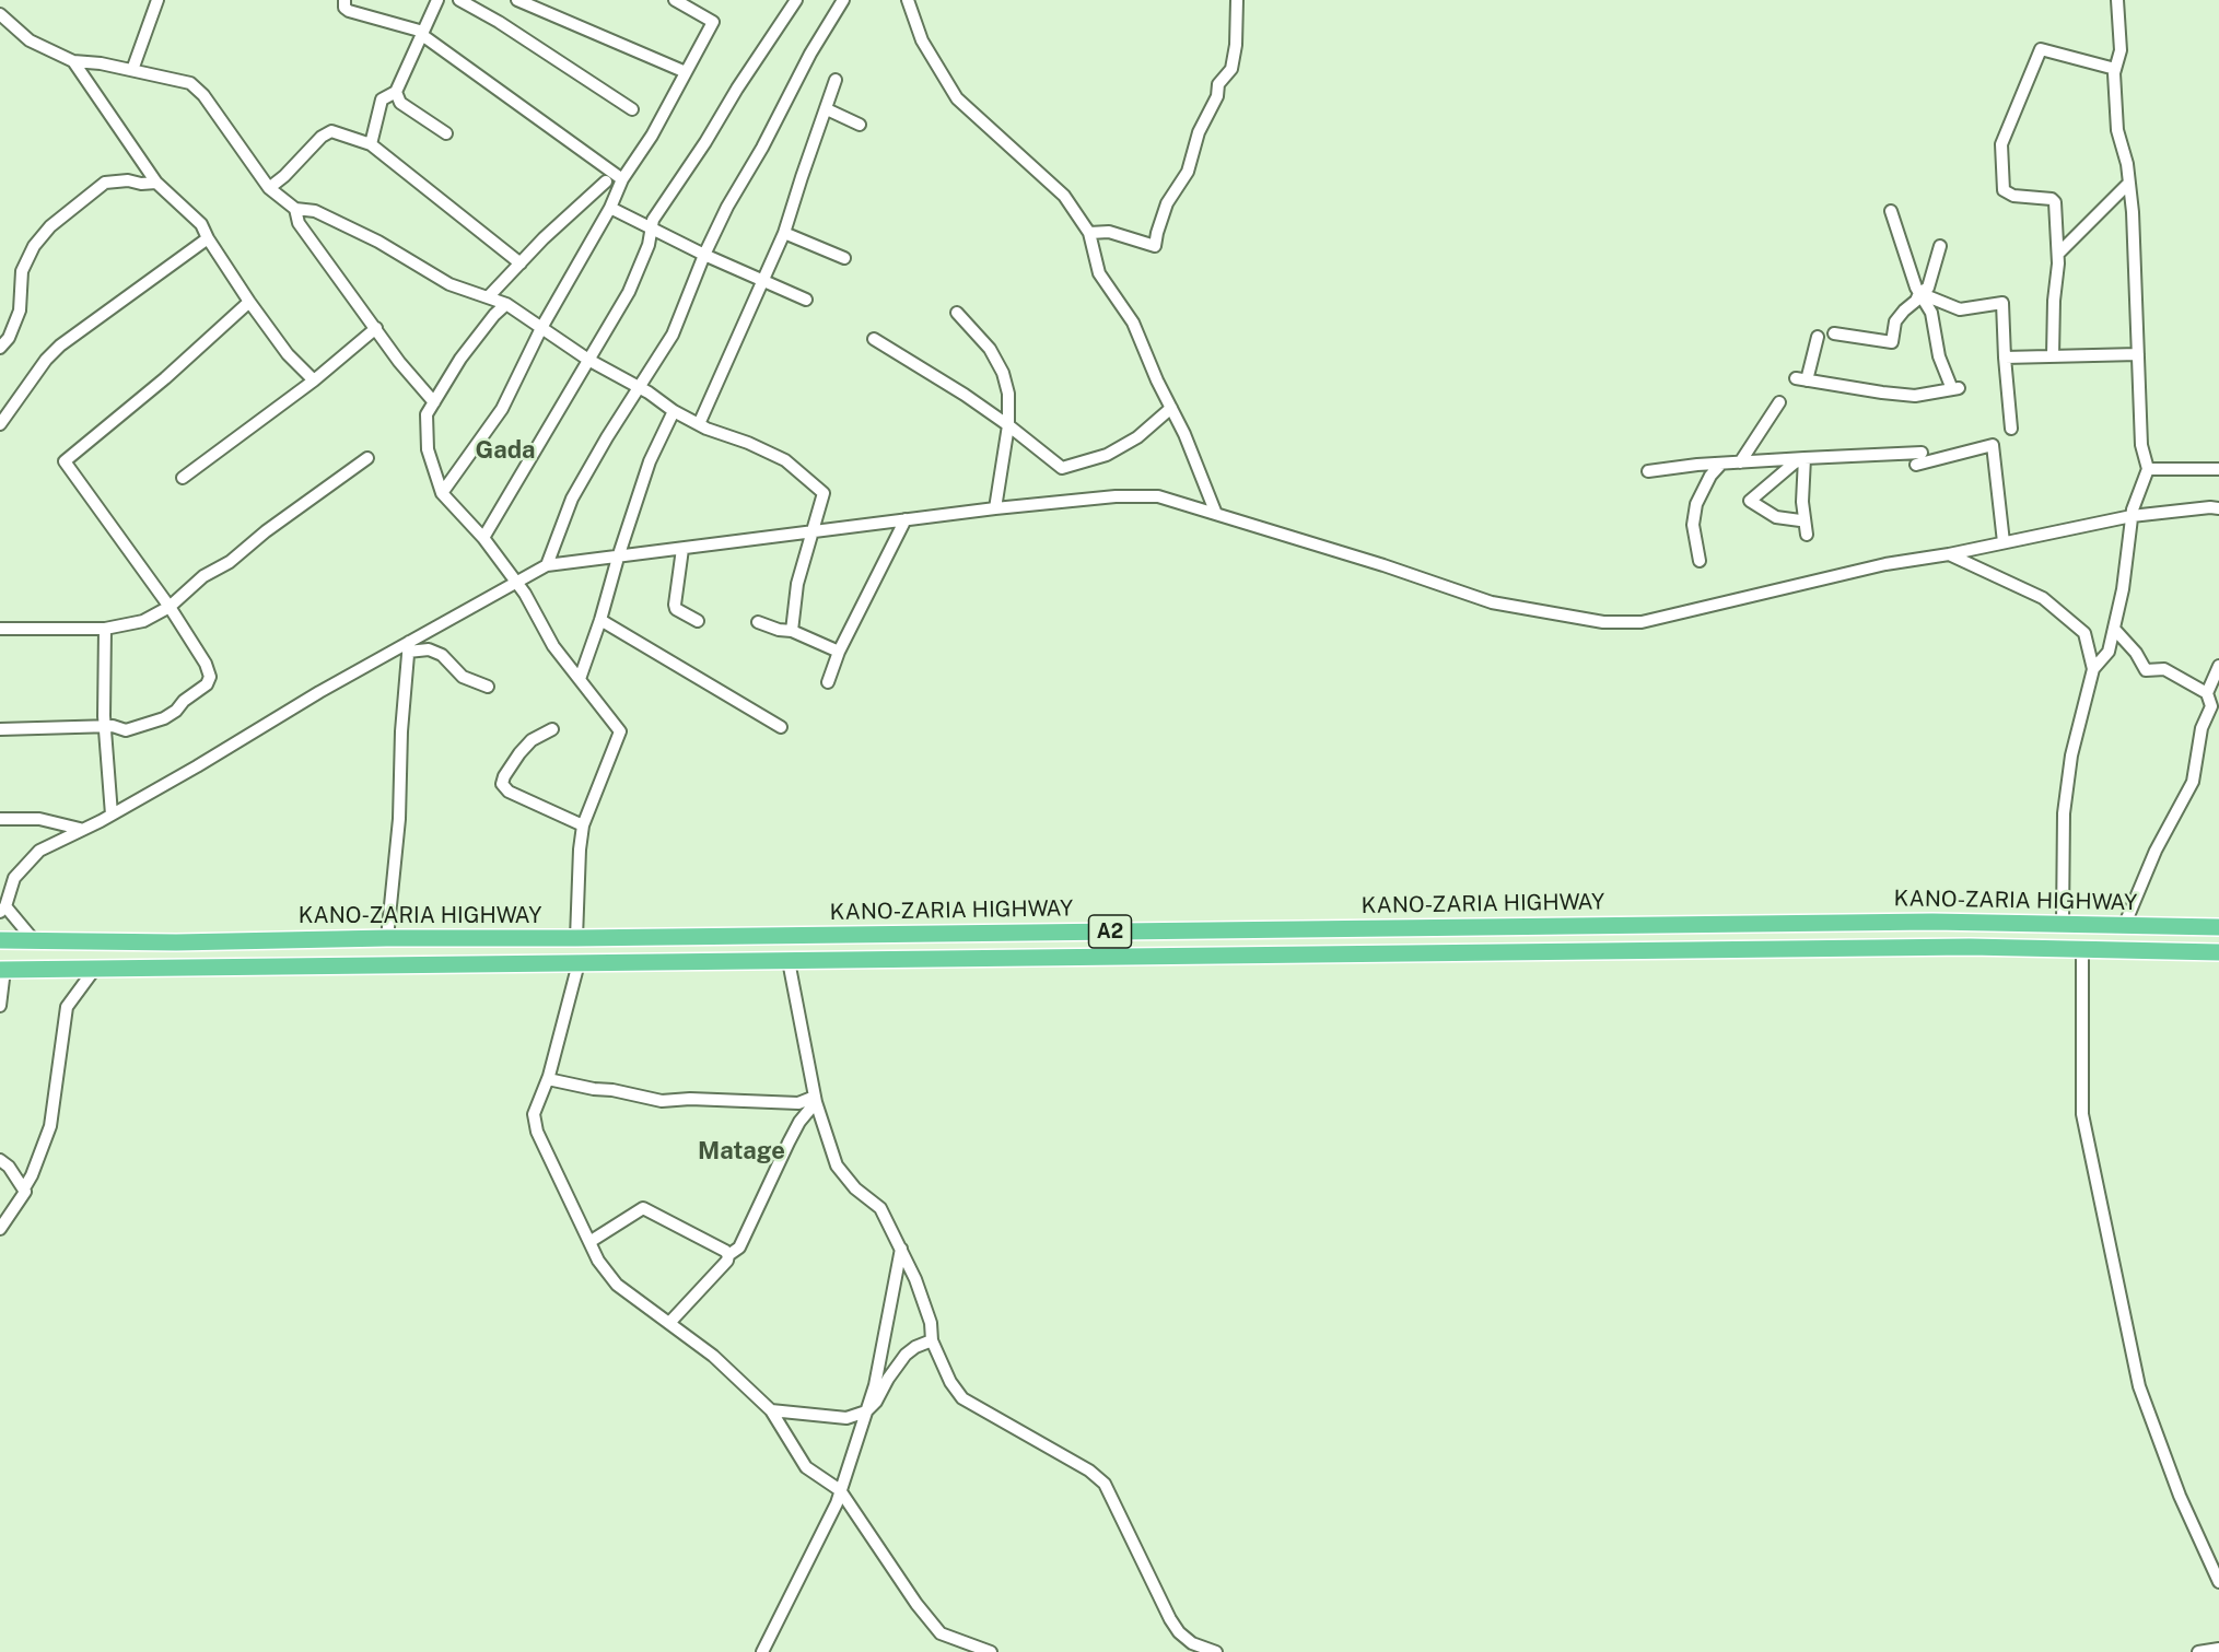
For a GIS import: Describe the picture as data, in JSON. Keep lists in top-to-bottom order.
{
  "streets": {
    "highway": ["KANO-ZARIA HIGHWAY", "A2"]
  },
  "districts": ["Gada", "Matage"]
}
